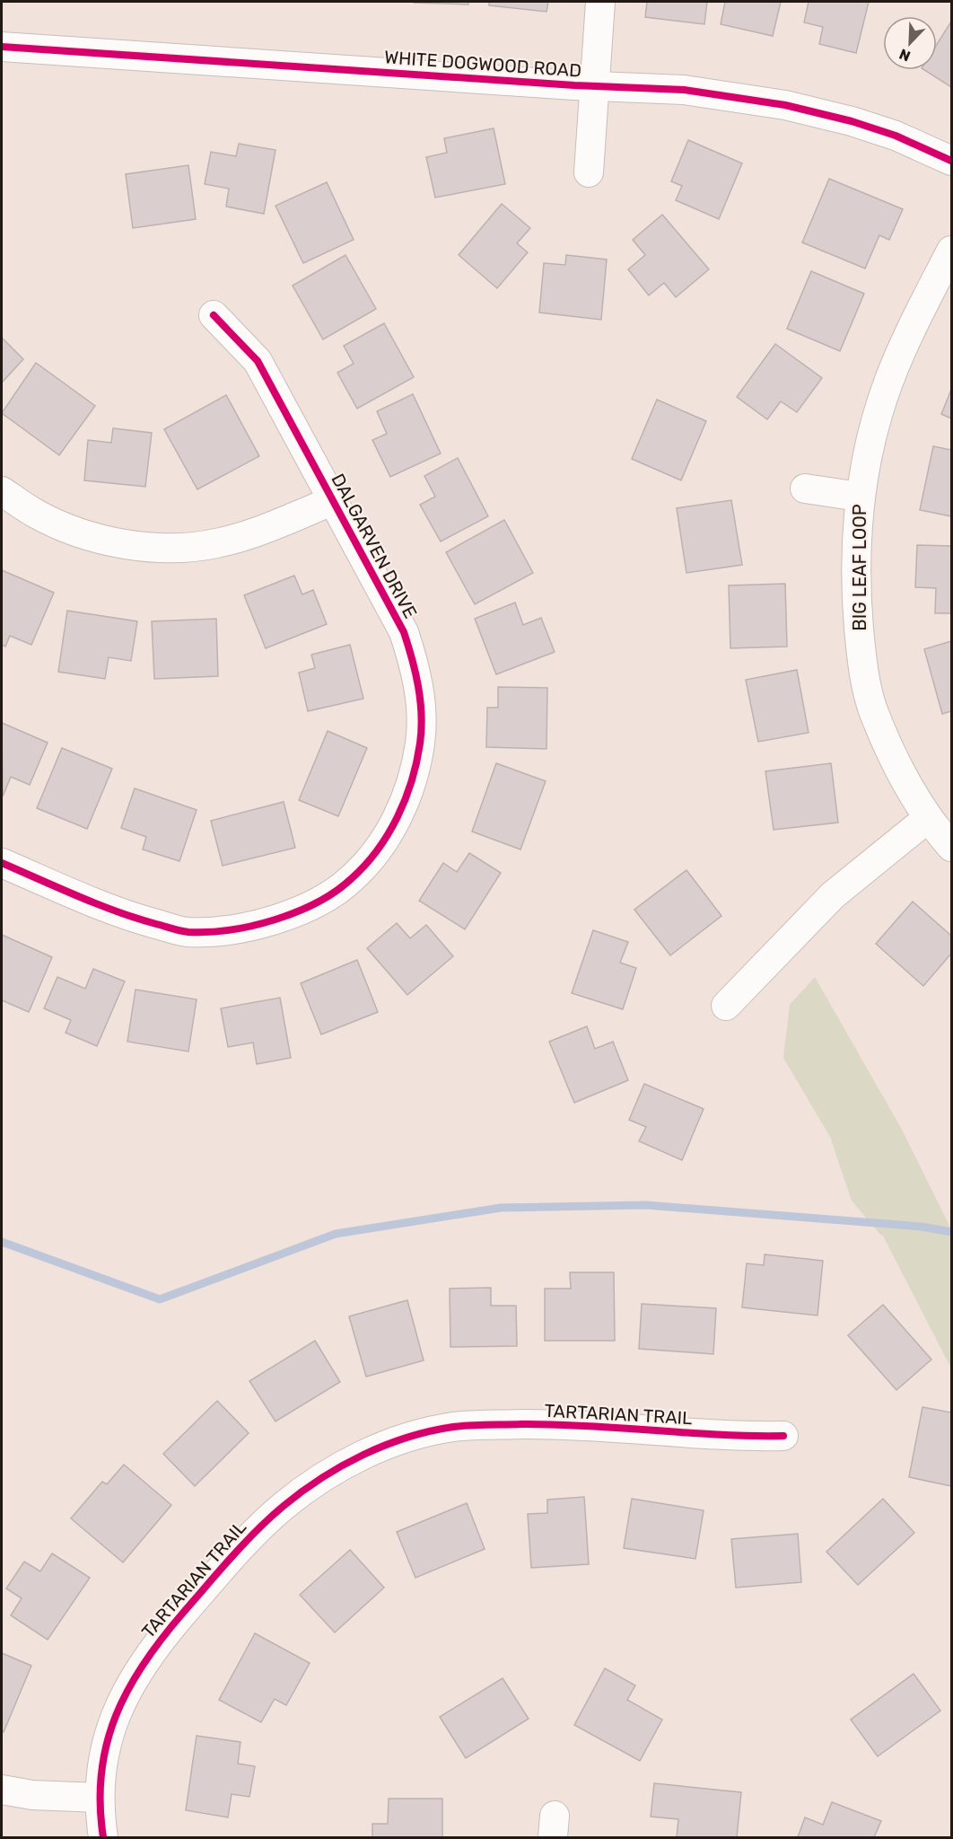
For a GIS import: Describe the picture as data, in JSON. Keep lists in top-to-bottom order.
{
  "streets": {
    "street": [
      "WHITE DOGWOOD ROAD",
      "DALGARVEN DRIVE",
      "BIG LEAF LOOP",
      "TARTARIAN TRAIL"
    ]
  },
  "north": "bottom left"
}
